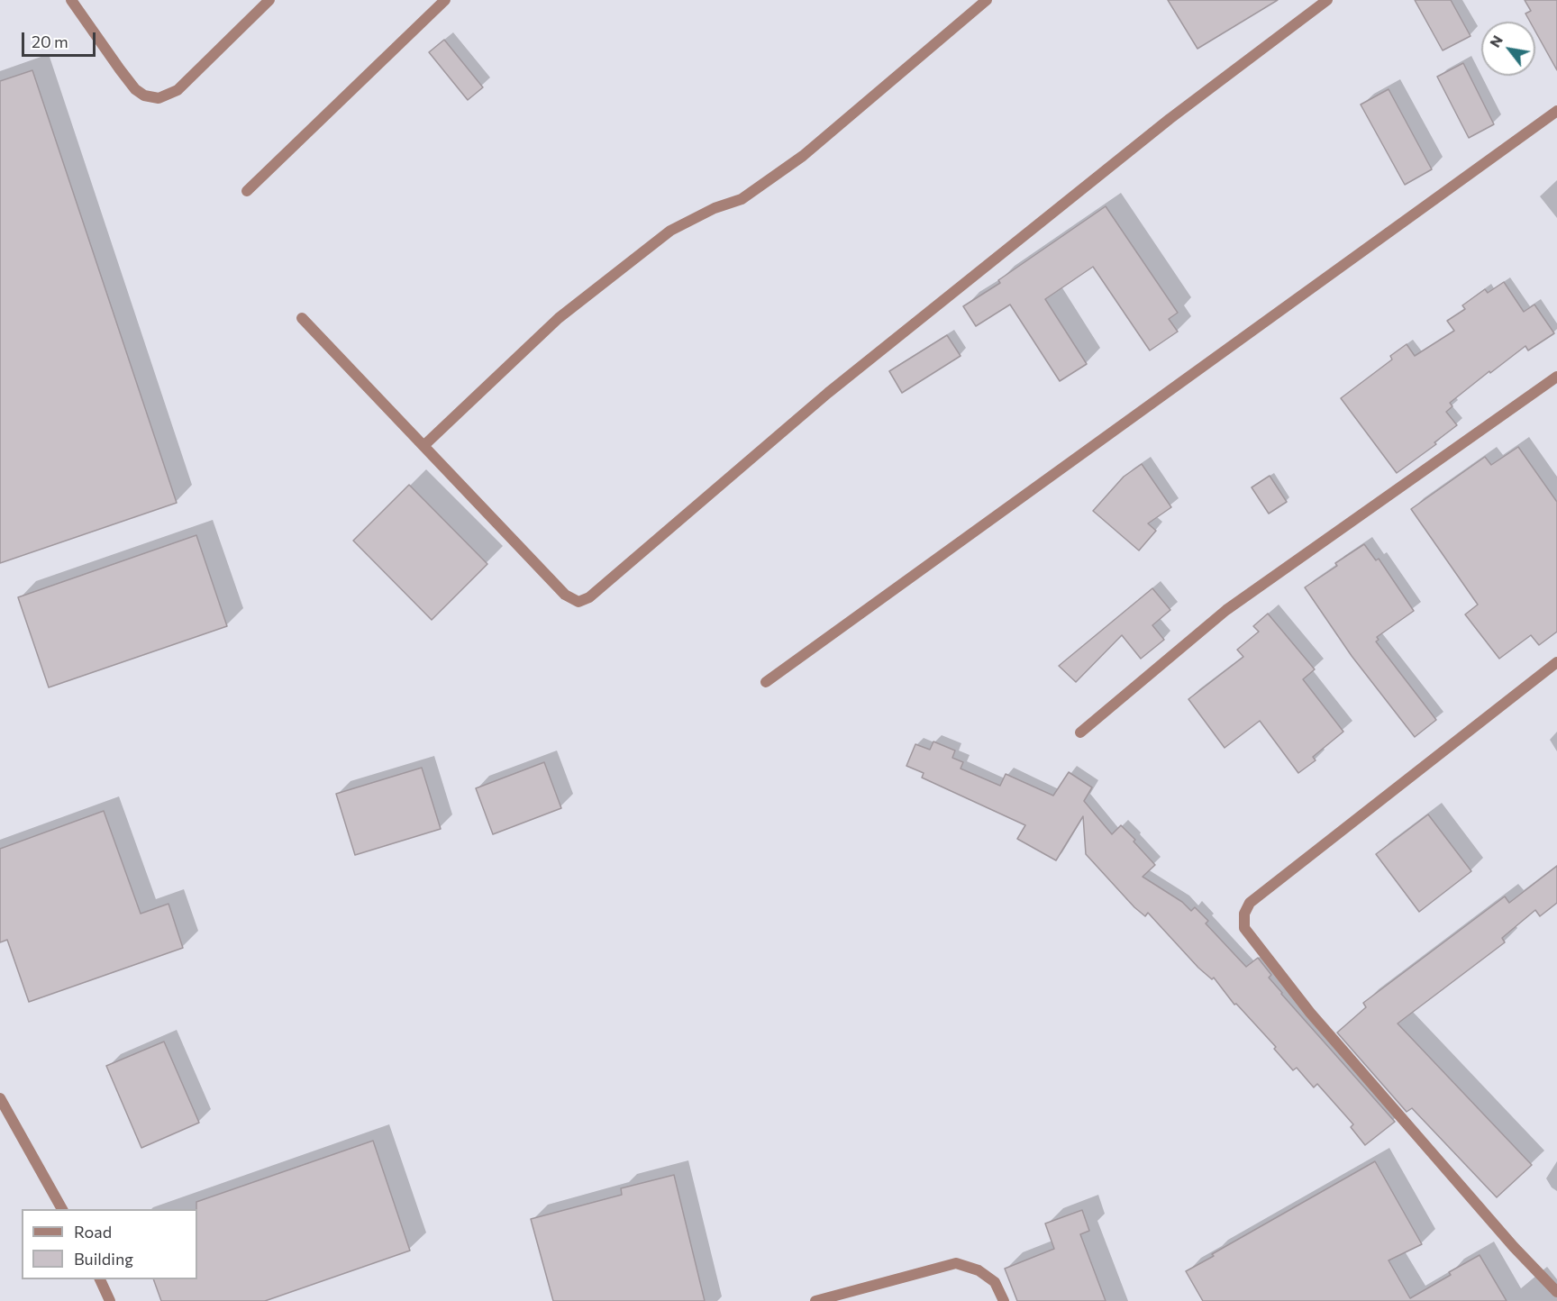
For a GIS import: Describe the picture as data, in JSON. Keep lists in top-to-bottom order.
{
  "legend": ["Road", "Building"],
  "scale_bar": "20 m",
  "north": "top left"
}
